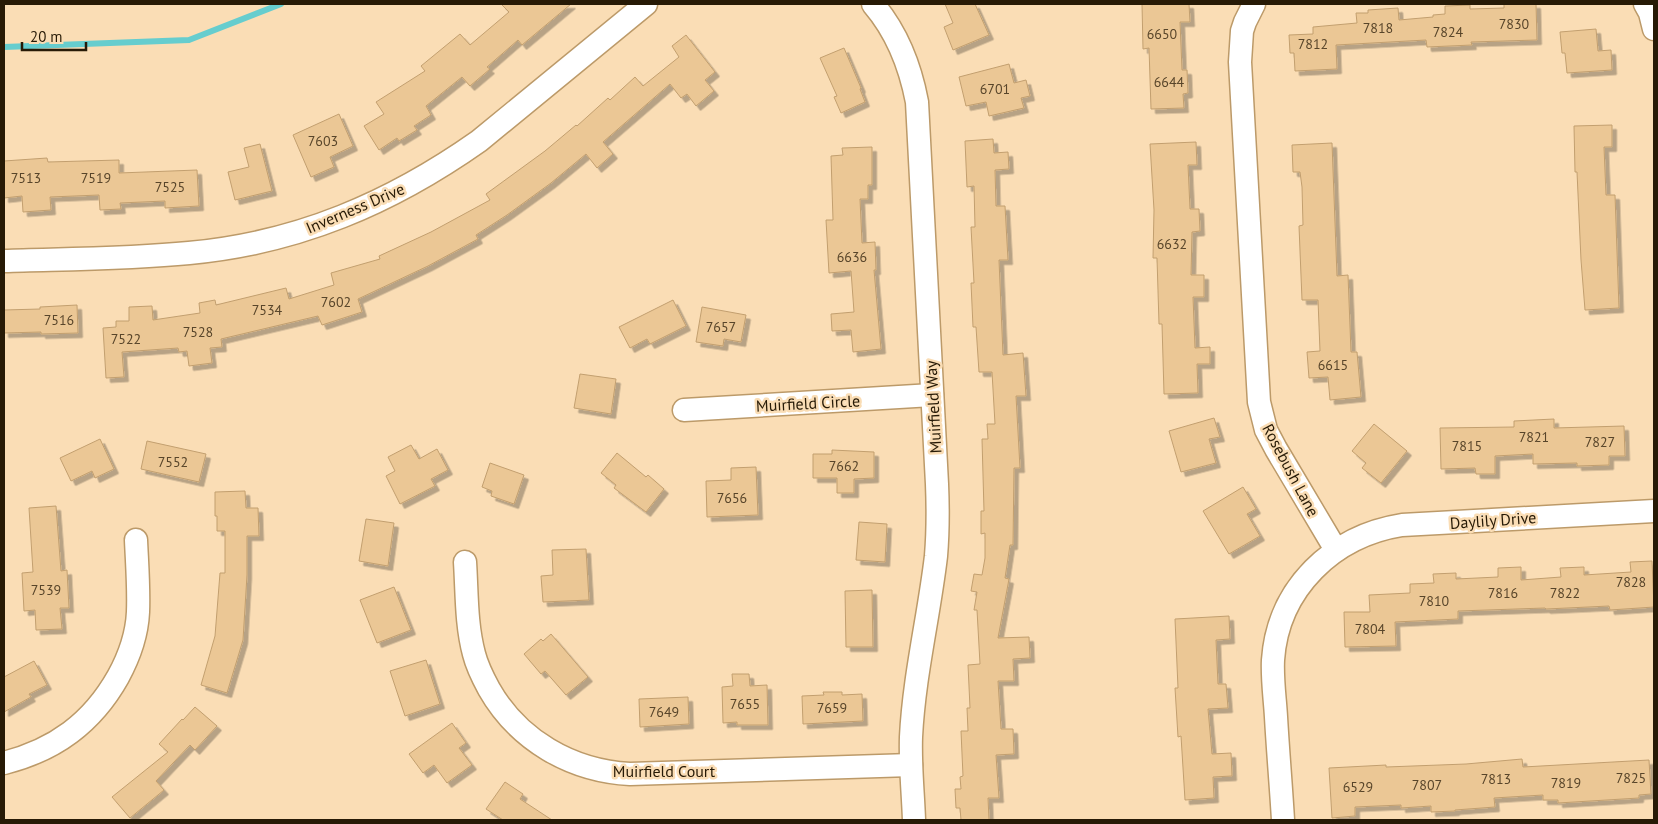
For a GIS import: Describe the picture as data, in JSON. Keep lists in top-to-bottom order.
{
  "streets": {
    "street": [
      "Inverness Drive",
      "Muirfield Circle",
      "Muirfield Way",
      "Rosebush Lane",
      "Daylily Drive",
      "Muirfield Court"
    ]
  },
  "crossings": [
    ["Muirfield Circle", "Muirfield Way"],
    ["Muirfield Way", "Muirfield Court"],
    ["Rosebush Lane", "Daylily Drive"]
  ],
  "house_numbers": [
    "7830",
    "7818",
    "7824",
    "6650",
    "7812",
    "6644",
    "6701",
    "7603",
    "7513",
    "7519",
    "7525",
    "6632",
    "6636",
    "7602",
    "7534",
    "7516",
    "7657",
    "7528",
    "7522",
    "6615",
    "7821",
    "7827",
    "7815",
    "7552",
    "7662",
    "7656",
    "7828",
    "7539",
    "7816",
    "7822",
    "7810",
    "7804",
    "7655",
    "7659",
    "7649",
    "7825",
    "7813",
    "7819",
    "7807",
    "6529"
  ],
  "scale_bar": "20 m"
}
